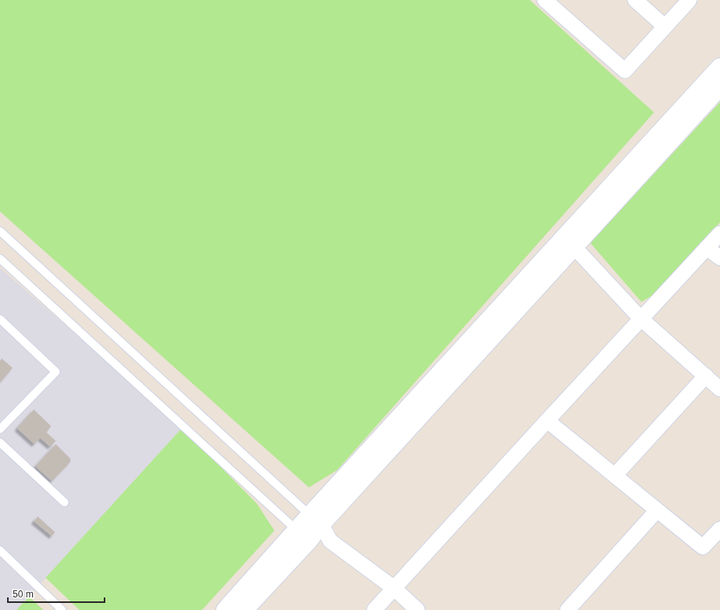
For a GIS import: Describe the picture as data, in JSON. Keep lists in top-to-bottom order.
{
  "scale_bar": "50 m"
}
